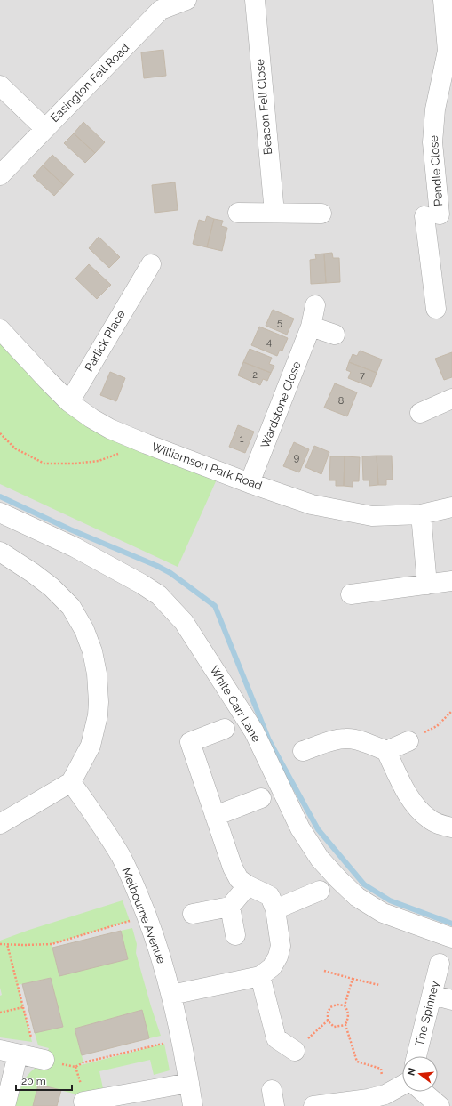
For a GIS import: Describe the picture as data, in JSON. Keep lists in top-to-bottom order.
{
  "streets": {
    "street": [
      "Easington Fell Road",
      "Beacon Fell Close",
      "Pendle Close",
      "Parlick Place",
      "Wardstone Close",
      "Williamson Park Road",
      "White Carr Lane",
      "Melbourne Avenue",
      "The Spinney"
    ]
  },
  "crossings": [
    ["Parlick Place", "Williamson Park Road"],
    ["Wardstone Close", "Williamson Park Road"]
  ],
  "house_numbers": [
    "5",
    "4",
    "2",
    "7",
    "8",
    "1",
    "9"
  ],
  "scale_bar": "20 m",
  "north": "left"
}
